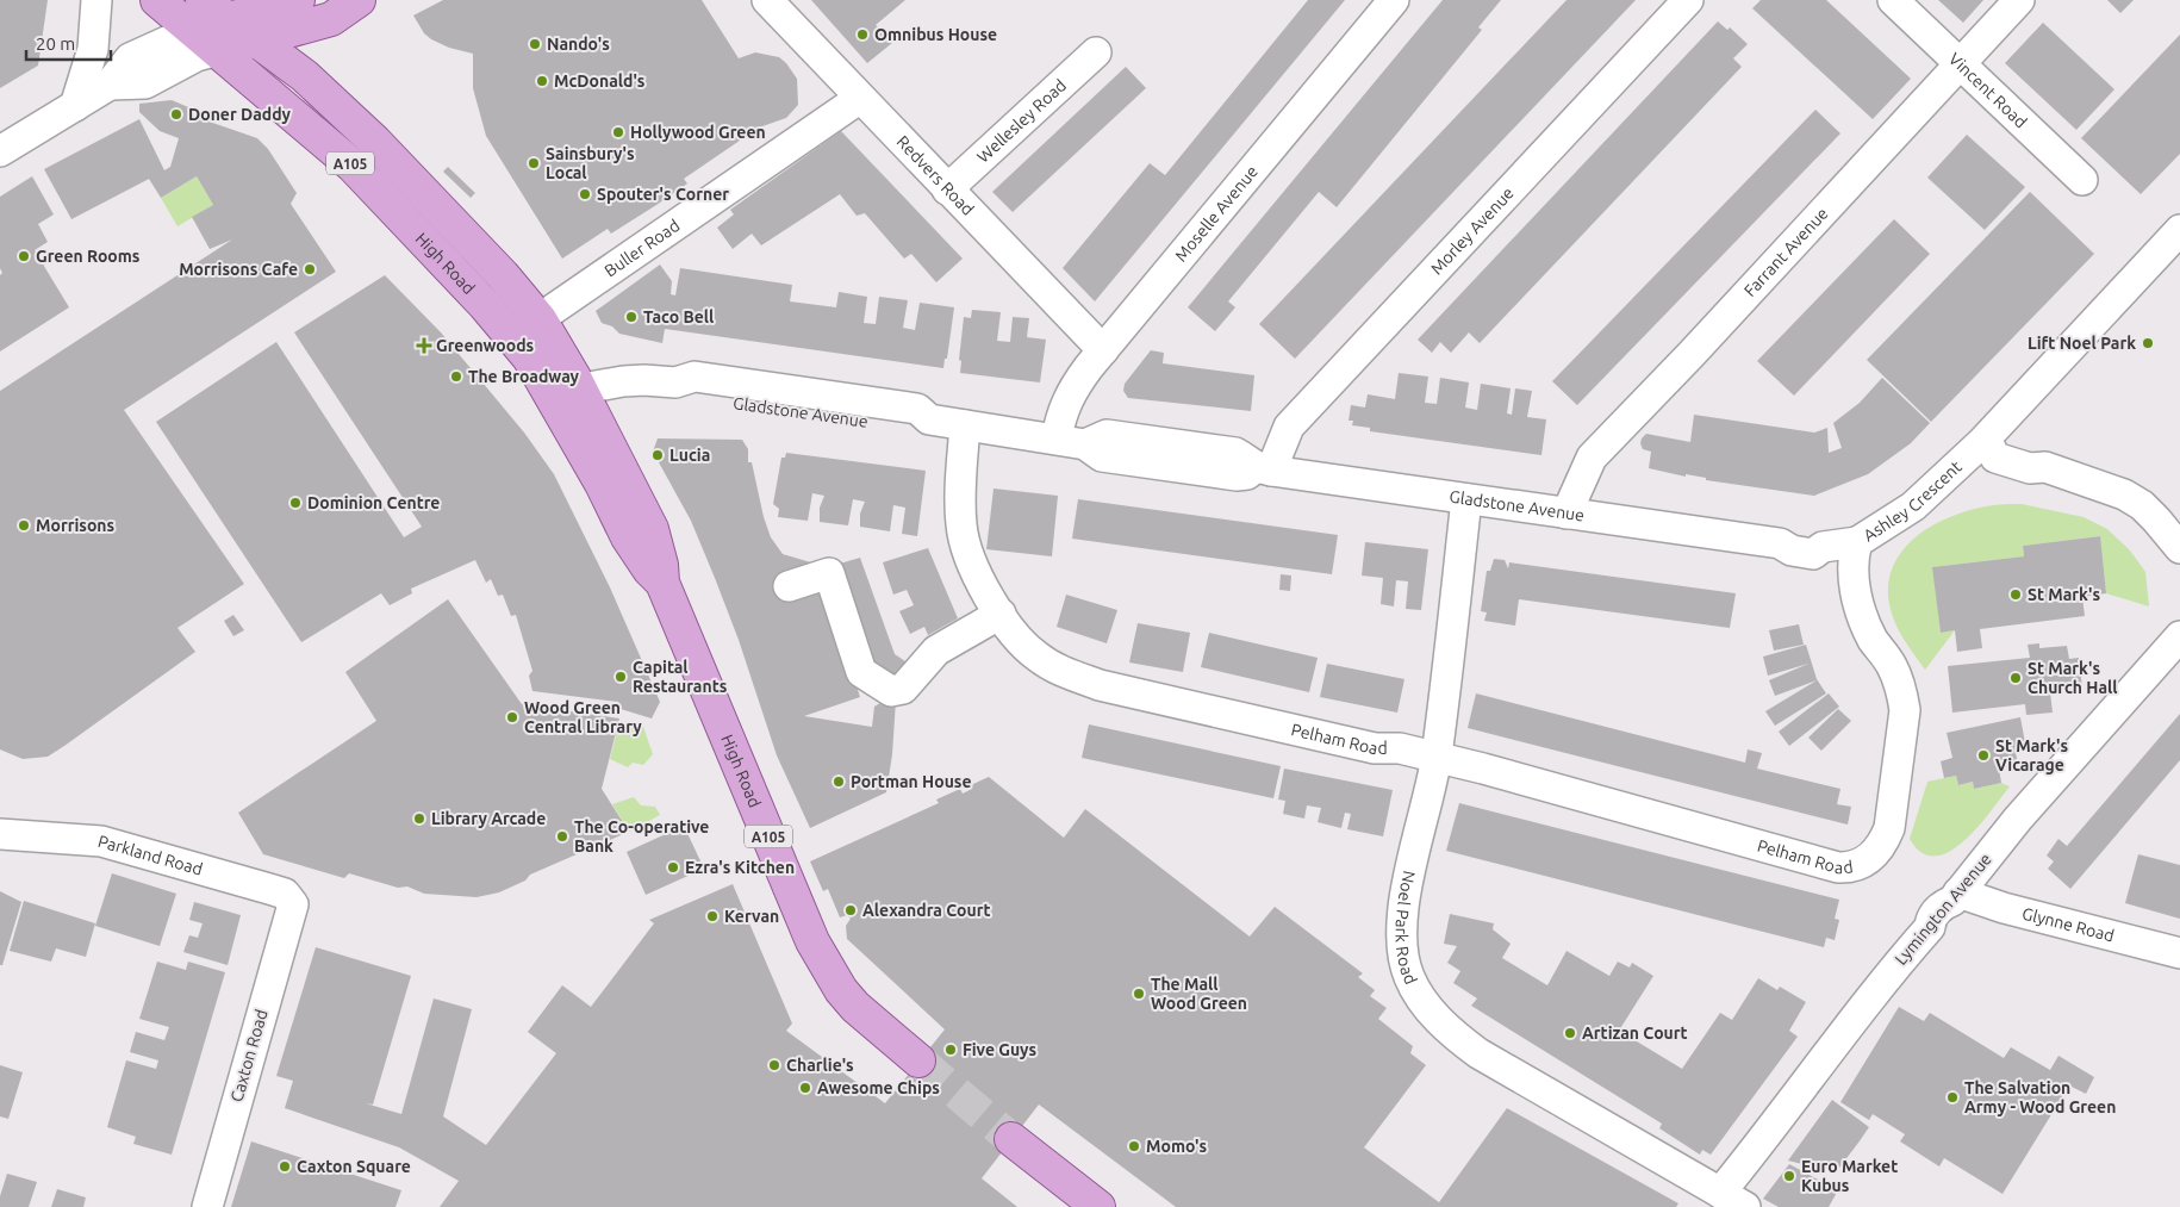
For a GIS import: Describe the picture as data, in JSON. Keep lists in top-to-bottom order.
{
  "streets": {
    "main road": ["A105", "High Road"],
    "street": [
      "Vincent Road",
      "Wellesley Road",
      "Redvers Road",
      "Moselle Avenue",
      "Morley Avenue",
      "Buller Road",
      "Farrant Avenue",
      "Gladstone Avenue",
      "Ashley Crescent",
      "Pelham Road",
      "Parkland Road",
      "Lymington Avenue",
      "Glynne Road",
      "Noel Park Road",
      "Caxton Road"
    ]
  },
  "crossings": [
    ["Vincent Road", "Farrant Avenue"],
    ["Wellesley Road", "Redvers Road"],
    ["Redvers Road", "Moselle Avenue"],
    ["Redvers Road", "Buller Road"],
    ["Moselle Avenue", "Gladstone Avenue"],
    ["Morley Avenue", "Gladstone Avenue"],
    ["Buller Road", "High Road"],
    ["Farrant Avenue", "Gladstone Avenue"],
    ["High Road", "Gladstone Avenue"],
    ["Gladstone Avenue", "Ashley Crescent"],
    ["Gladstone Avenue", "Pelham Road"],
    ["Gladstone Avenue", "Noel Park Road"],
    ["Ashley Crescent", "Pelham Road"],
    ["Pelham Road", "Noel Park Road"],
    ["Parkland Road", "Caxton Road"],
    ["Lymington Avenue", "Glynne Road"],
    ["Lymington Avenue", "Noel Park Road"]
  ],
  "places": {
    "other": [
      "Omnibus House",
      "Nando's",
      "McDonald's",
      "Doner Daddy",
      "Hollywood Green",
      "Sainsbury's Local",
      "Spouter's Corner",
      "Green Rooms",
      "Morrisons Cafe",
      "Taco Bell",
      "Lift Noel Park",
      "The Broadway",
      "Lucia",
      "Dominion Centre",
      "Morrisons",
      "St Mark's",
      "Capital Restaurants",
      "St Mark's Church Hall",
      "Wood Green Central Library",
      "St Mark's Vicarage",
      "Portman House",
      "Library Arcade",
      "The Co-operative Bank",
      "Ezra's Kitchen",
      "Alexandra Court",
      "Kervan",
      "The Mall Wood Green",
      "Artizan Court",
      "Five Guys",
      "Charlie's",
      "Awesome Chips",
      "The Salvation Army - Wood Green",
      "Momo's",
      "Caxton Square",
      "Euro Market Kubus"
    ],
    "health": ["Greenwoods"]
  },
  "scale_bar": "20 m"
}
